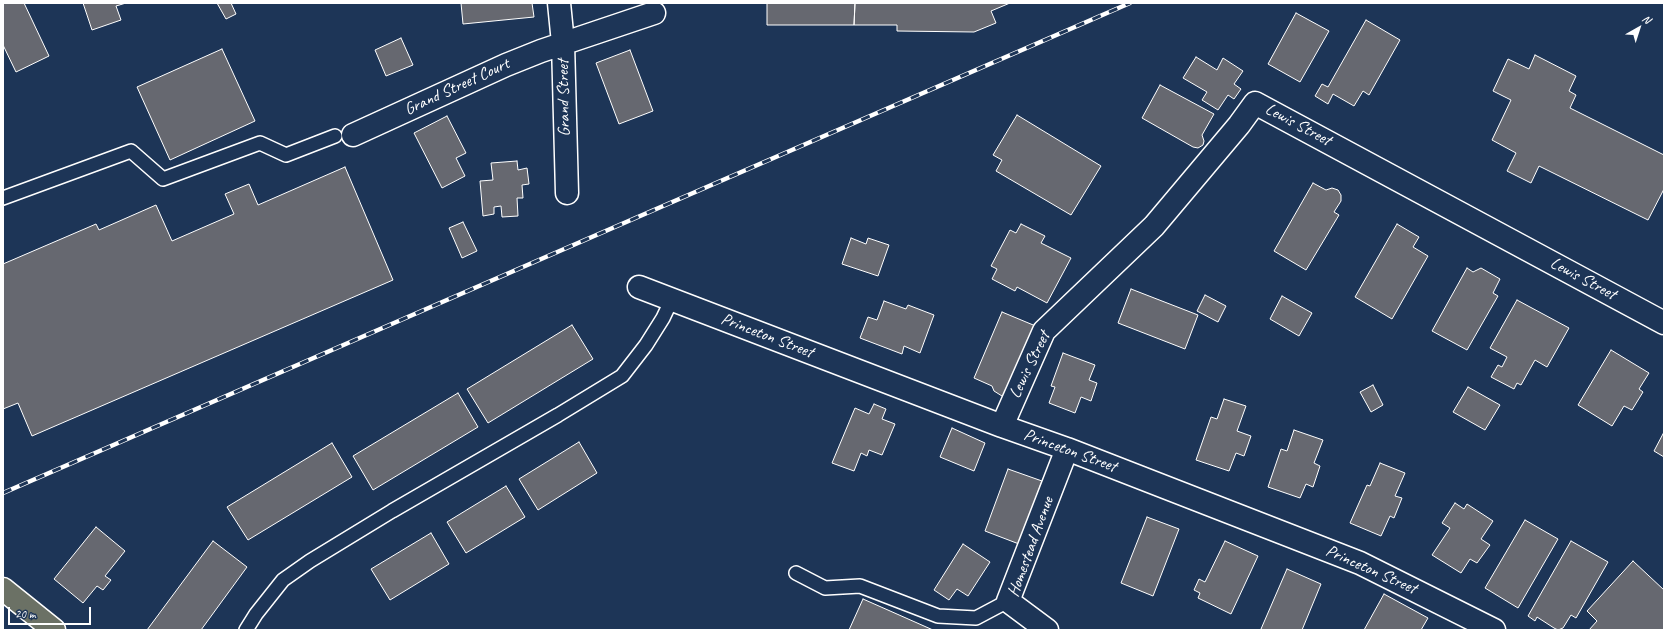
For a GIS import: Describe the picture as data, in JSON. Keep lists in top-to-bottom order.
{
  "streets": {
    "street": [
      "Grand Street Court",
      "Grand Street",
      "Lewis Street",
      "Princeton Street",
      "Homestead Avenue"
    ]
  },
  "crossings": [
    ["Grand Street Court", "Grand Street"],
    ["Lewis Street", "Princeton Street"],
    ["Princeton Street", "Homestead Avenue"]
  ],
  "scale_bar": "20 m",
  "north": "top right"
}
